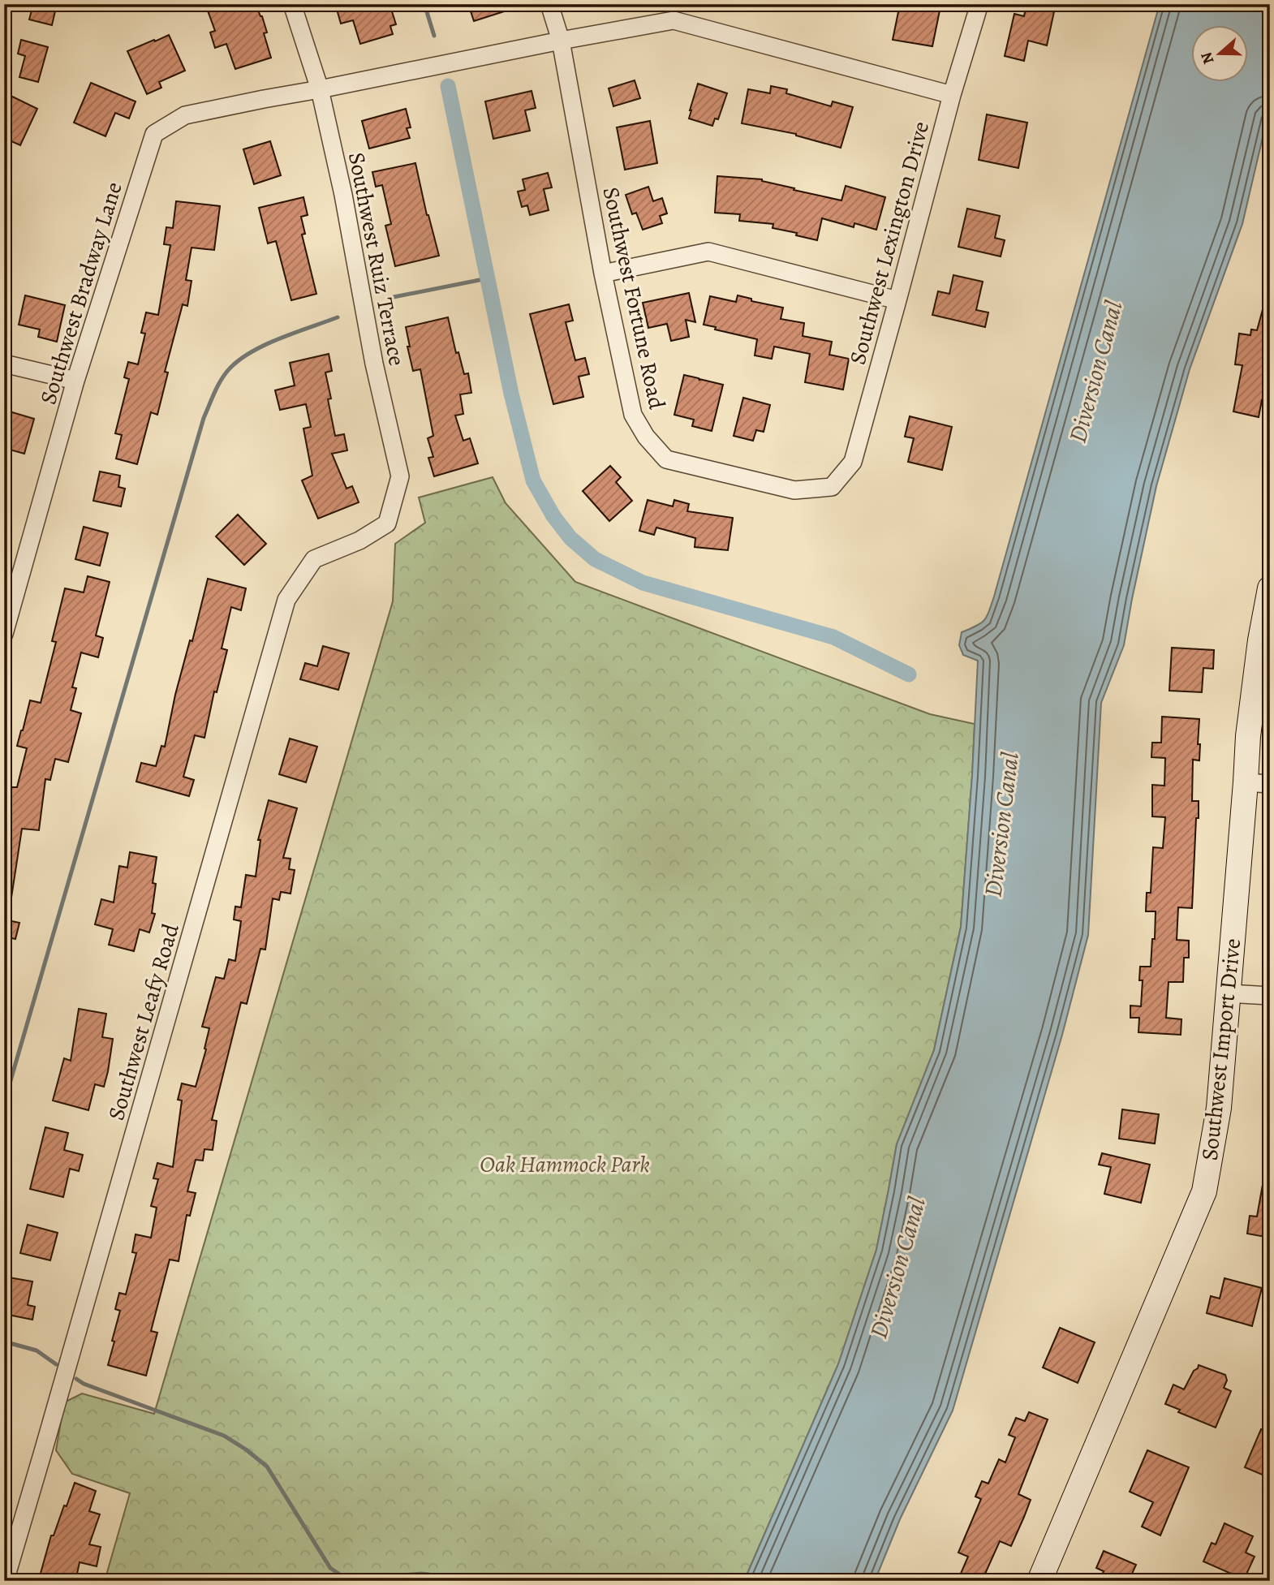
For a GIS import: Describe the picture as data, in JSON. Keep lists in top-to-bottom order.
{
  "streets": {
    "street": [
      "Southwest Lexington Drive",
      "Southwest Ruiz Terrace",
      "Southwest Bradway Lane",
      "Southwest Fortune Road",
      "Southwest Leafy Road",
      "Southwest Import Drive"
    ]
  },
  "crossings": [
    ["Southwest Lexington Drive", "Southwest Bradway Lane"],
    ["Southwest Lexington Drive", "Southwest Fortune Road"],
    ["Southwest Ruiz Terrace", "Southwest Bradway Lane"],
    ["Southwest Ruiz Terrace", "Southwest Leafy Road"],
    ["Southwest Bradway Lane", "Southwest Fortune Road"]
  ],
  "water": ["Diversion Canal"],
  "parks": ["Oak Hammock Park"],
  "north": "left"
}
